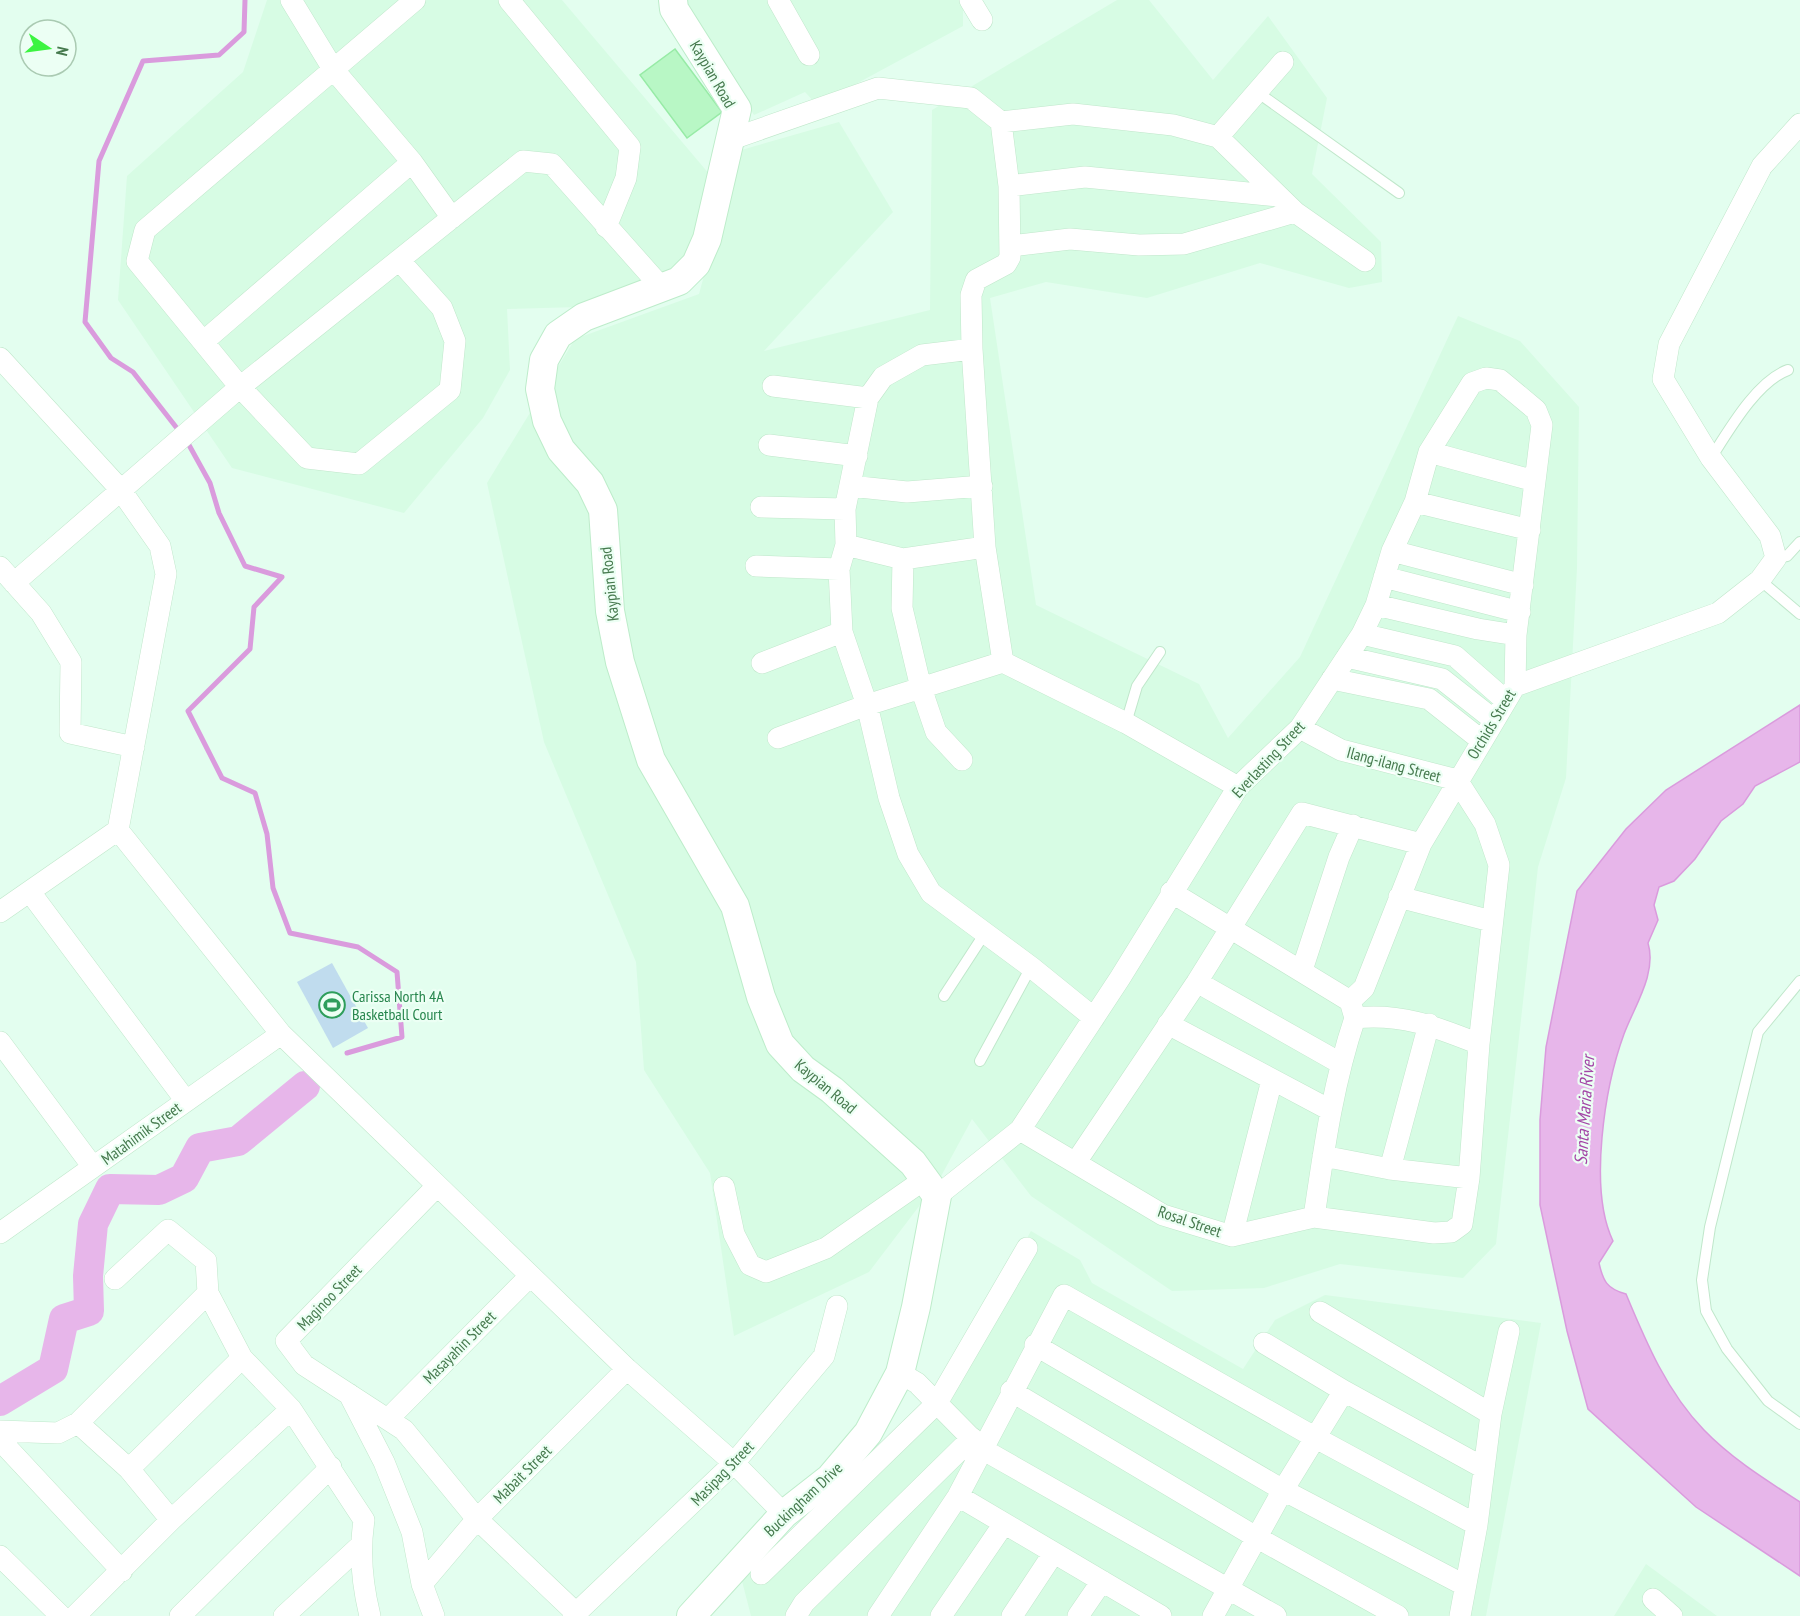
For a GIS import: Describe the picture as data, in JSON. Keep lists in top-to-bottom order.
{
  "streets": {
    "street": [
      "Kaypian Road",
      "Orchids Street",
      "Everlasting Street",
      "Ilang-ilang Street",
      "Matahimik Street",
      "Rosal Street",
      "Maginoo Street",
      "Masayahin Street",
      "Masipag Street",
      "Mabait Street",
      "Buckingham Drive"
    ]
  },
  "crossings": [
    ["Kaypian Road", "Everlasting Street"],
    ["Kaypian Road", "Buckingham Drive"],
    ["Orchids Street", "Everlasting Street"],
    ["Orchids Street", "Ilang-ilang Street"],
    ["Orchids Street", "Rosal Street"],
    ["Everlasting Street", "Ilang-ilang Street"],
    ["Everlasting Street", "Rosal Street"],
    ["Everlasting Street", "Buckingham Drive"],
    ["Maginoo Street", "Masayahin Street"],
    ["Maginoo Street", "Masipag Street"],
    ["Maginoo Street", "Mabait Street"]
  ],
  "water": ["Santa Maria River"],
  "places": {
    "sports": ["Carissa North 4A Basketball Court"]
  },
  "north": "right"
}
